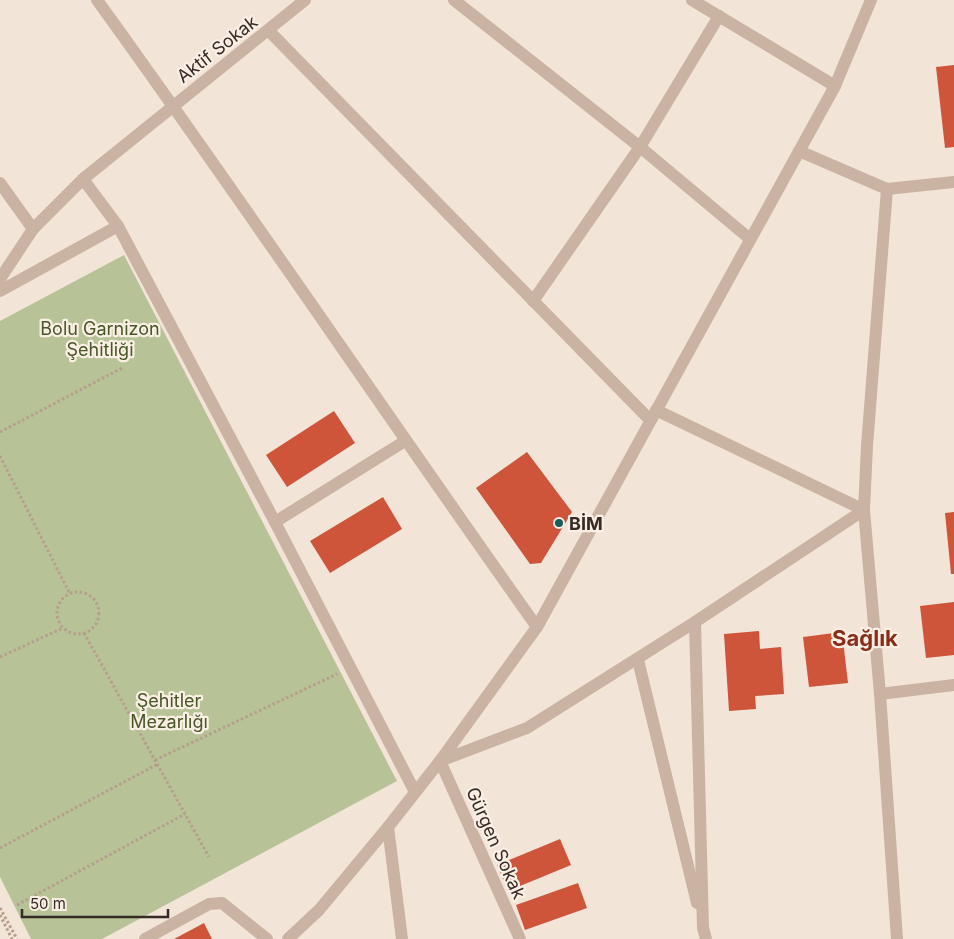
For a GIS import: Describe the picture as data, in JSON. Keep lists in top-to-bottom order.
{
  "streets": {
    "street": ["Aktif Sokak", "Gürgen Sokak"]
  },
  "districts": ["Sağlık"],
  "parks": ["Bolu Garnizon Şehitliği", "Şehitler Mezarlığı"],
  "places": ["BİM"],
  "scale_bar": "50 m"
}
